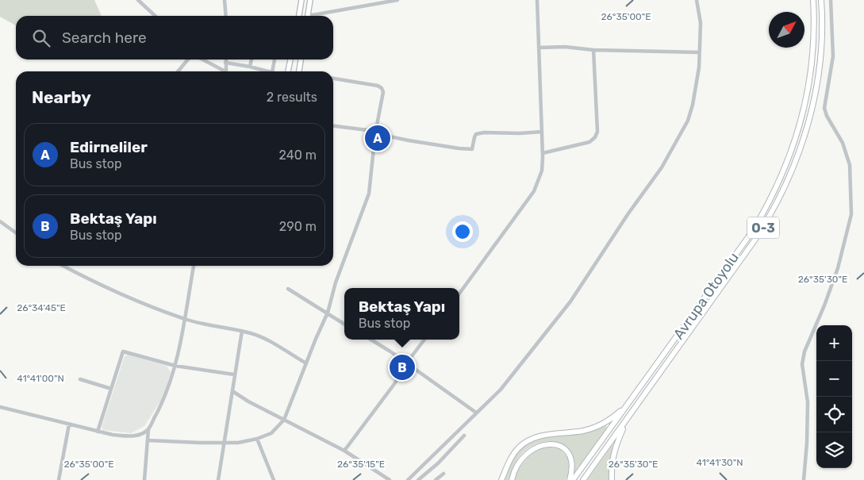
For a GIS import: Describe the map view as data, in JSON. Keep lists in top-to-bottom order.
{
  "streets": {
    "highway": ["O-3", "Avrupa Otoyolu"]
  },
  "north": "top right",
  "page": {
    "search": "Search here",
    "heading": ["Nearby", "2 results"],
    "list": [
      {
        "mark": "A",
        "name": "Edirneliler",
        "note": "Bus stop",
        "value": "240 m"
      },
      {
        "mark": "B",
        "name": "Bektaş Yapı",
        "note": "Bus stop",
        "value": "290 m"
      }
    ],
    "pins": ["A", "B"],
    "popup": ["Bektaş Yapı", "Bus stop"],
    "map_buttons": ["+", "−"]
  },
  "coordinates": [
    "26°35'00\"E",
    "26°35'30\"E",
    "26°34'45\"E",
    "41°41'00\"N",
    "41°41'30\"N",
    "26°35'15\"E"
  ]
}
